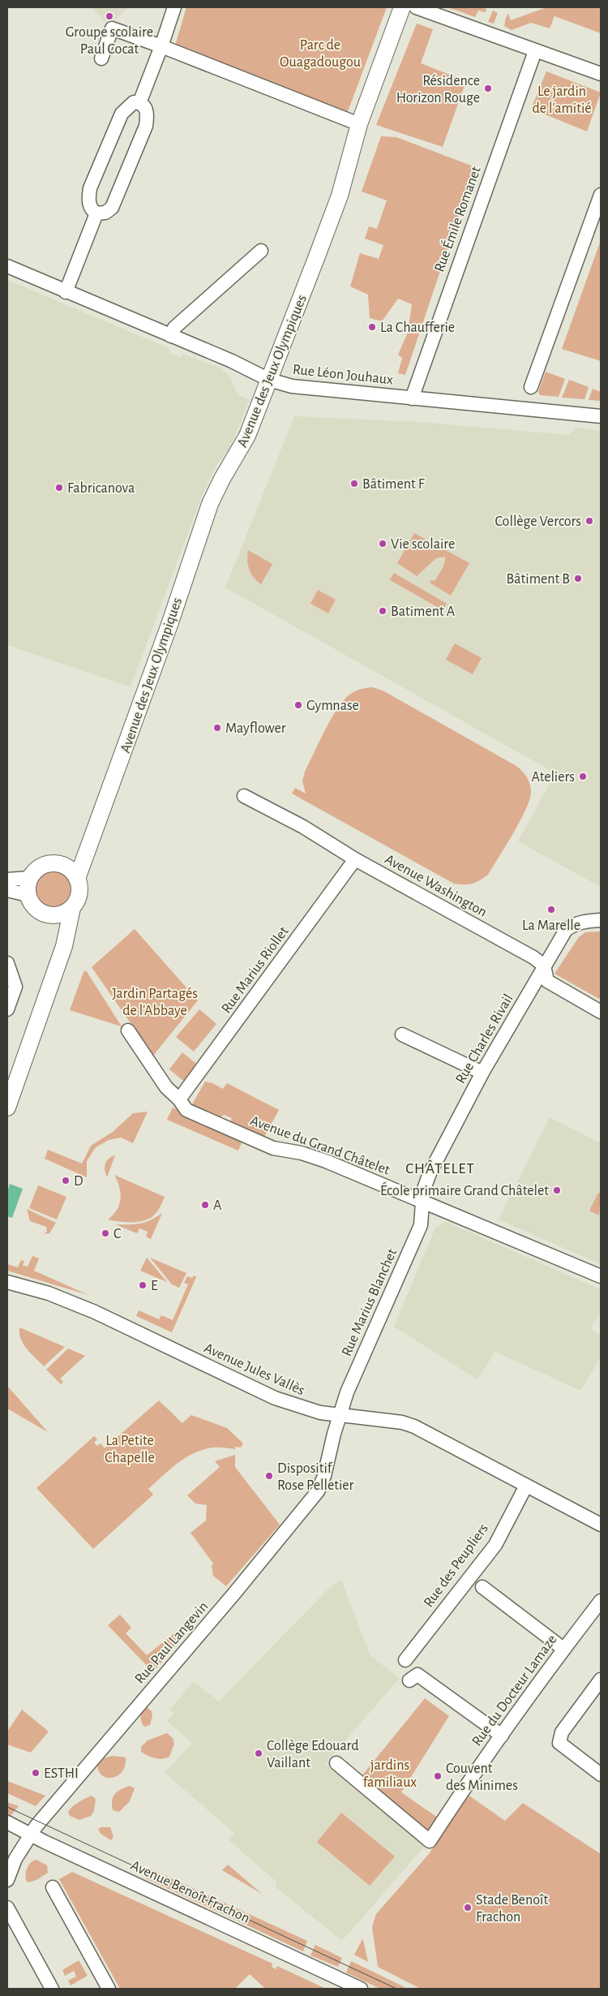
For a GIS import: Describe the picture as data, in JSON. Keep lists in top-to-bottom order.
{
  "streets": {
    "main road": ["Avenue des Jeux Olympiques"],
    "street": [
      "Rue Émile Romanet",
      "Rue Léon Jouhaux",
      "Avenue Washington",
      "Rue Marius Riollet",
      "Rue Charles Rivail",
      "Avenue du Grand Châtelet",
      "Rue Marius Blanchet",
      "Avenue Jules Vallès",
      "Rue des Peupliers",
      "Rue Paul Langevin",
      "Rue du Docteur Lamaze",
      "Avenue Benoît Frachon"
    ]
  },
  "crossings": [
    ["Rue Émile Romanet", "Rue Léon Jouhaux"],
    ["Avenue des Jeux Olympiques", "Rue Léon Jouhaux"],
    ["Avenue Washington", "Rue Marius Riollet"],
    ["Avenue Washington", "Rue Charles Rivail"],
    ["Rue Marius Riollet", "Avenue du Grand Châtelet"],
    ["Rue Charles Rivail", "Avenue du Grand Châtelet"],
    ["Rue Charles Rivail", "Rue Marius Blanchet"],
    ["Avenue du Grand Châtelet", "Rue Marius Blanchet"],
    ["Rue Marius Blanchet", "Avenue Jules Vallès"],
    ["Rue Marius Blanchet", "Rue Paul Langevin"],
    ["Avenue Jules Vallès", "Rue des Peupliers"],
    ["Avenue Jules Vallès", "Rue Paul Langevin"],
    ["Rue Paul Langevin", "Avenue Benoît Frachon"]
  ],
  "districts": ["CHÂTELET"],
  "parks": [
    "Parc de Ouagadougou",
    "Le jardin de l'amitié",
    "Jardin Partagés de l'Abbaye",
    "La Petite Chapelle",
    "jardins familiaux"
  ],
  "places": [
    "Groupe scolaire Paul Cocat",
    "Résidence Horizon Rouge",
    "La Chaufferie",
    "Bâtiment F",
    "Fabricanova",
    "Collège Vercors",
    "Vie scolaire",
    "Bâtiment B",
    "Batiment A",
    "Gymnase",
    "Mayflower",
    "Ateliers",
    "La Marelle",
    "D",
    "École primaire Grand Châtelet",
    "A",
    "C",
    "E",
    "Dispositif Rose Pelletier",
    "Collège Edouard Vaillant",
    "ESTHI",
    "Couvent des Minimes",
    "Stade Benoît Frachon"
  ]
}
